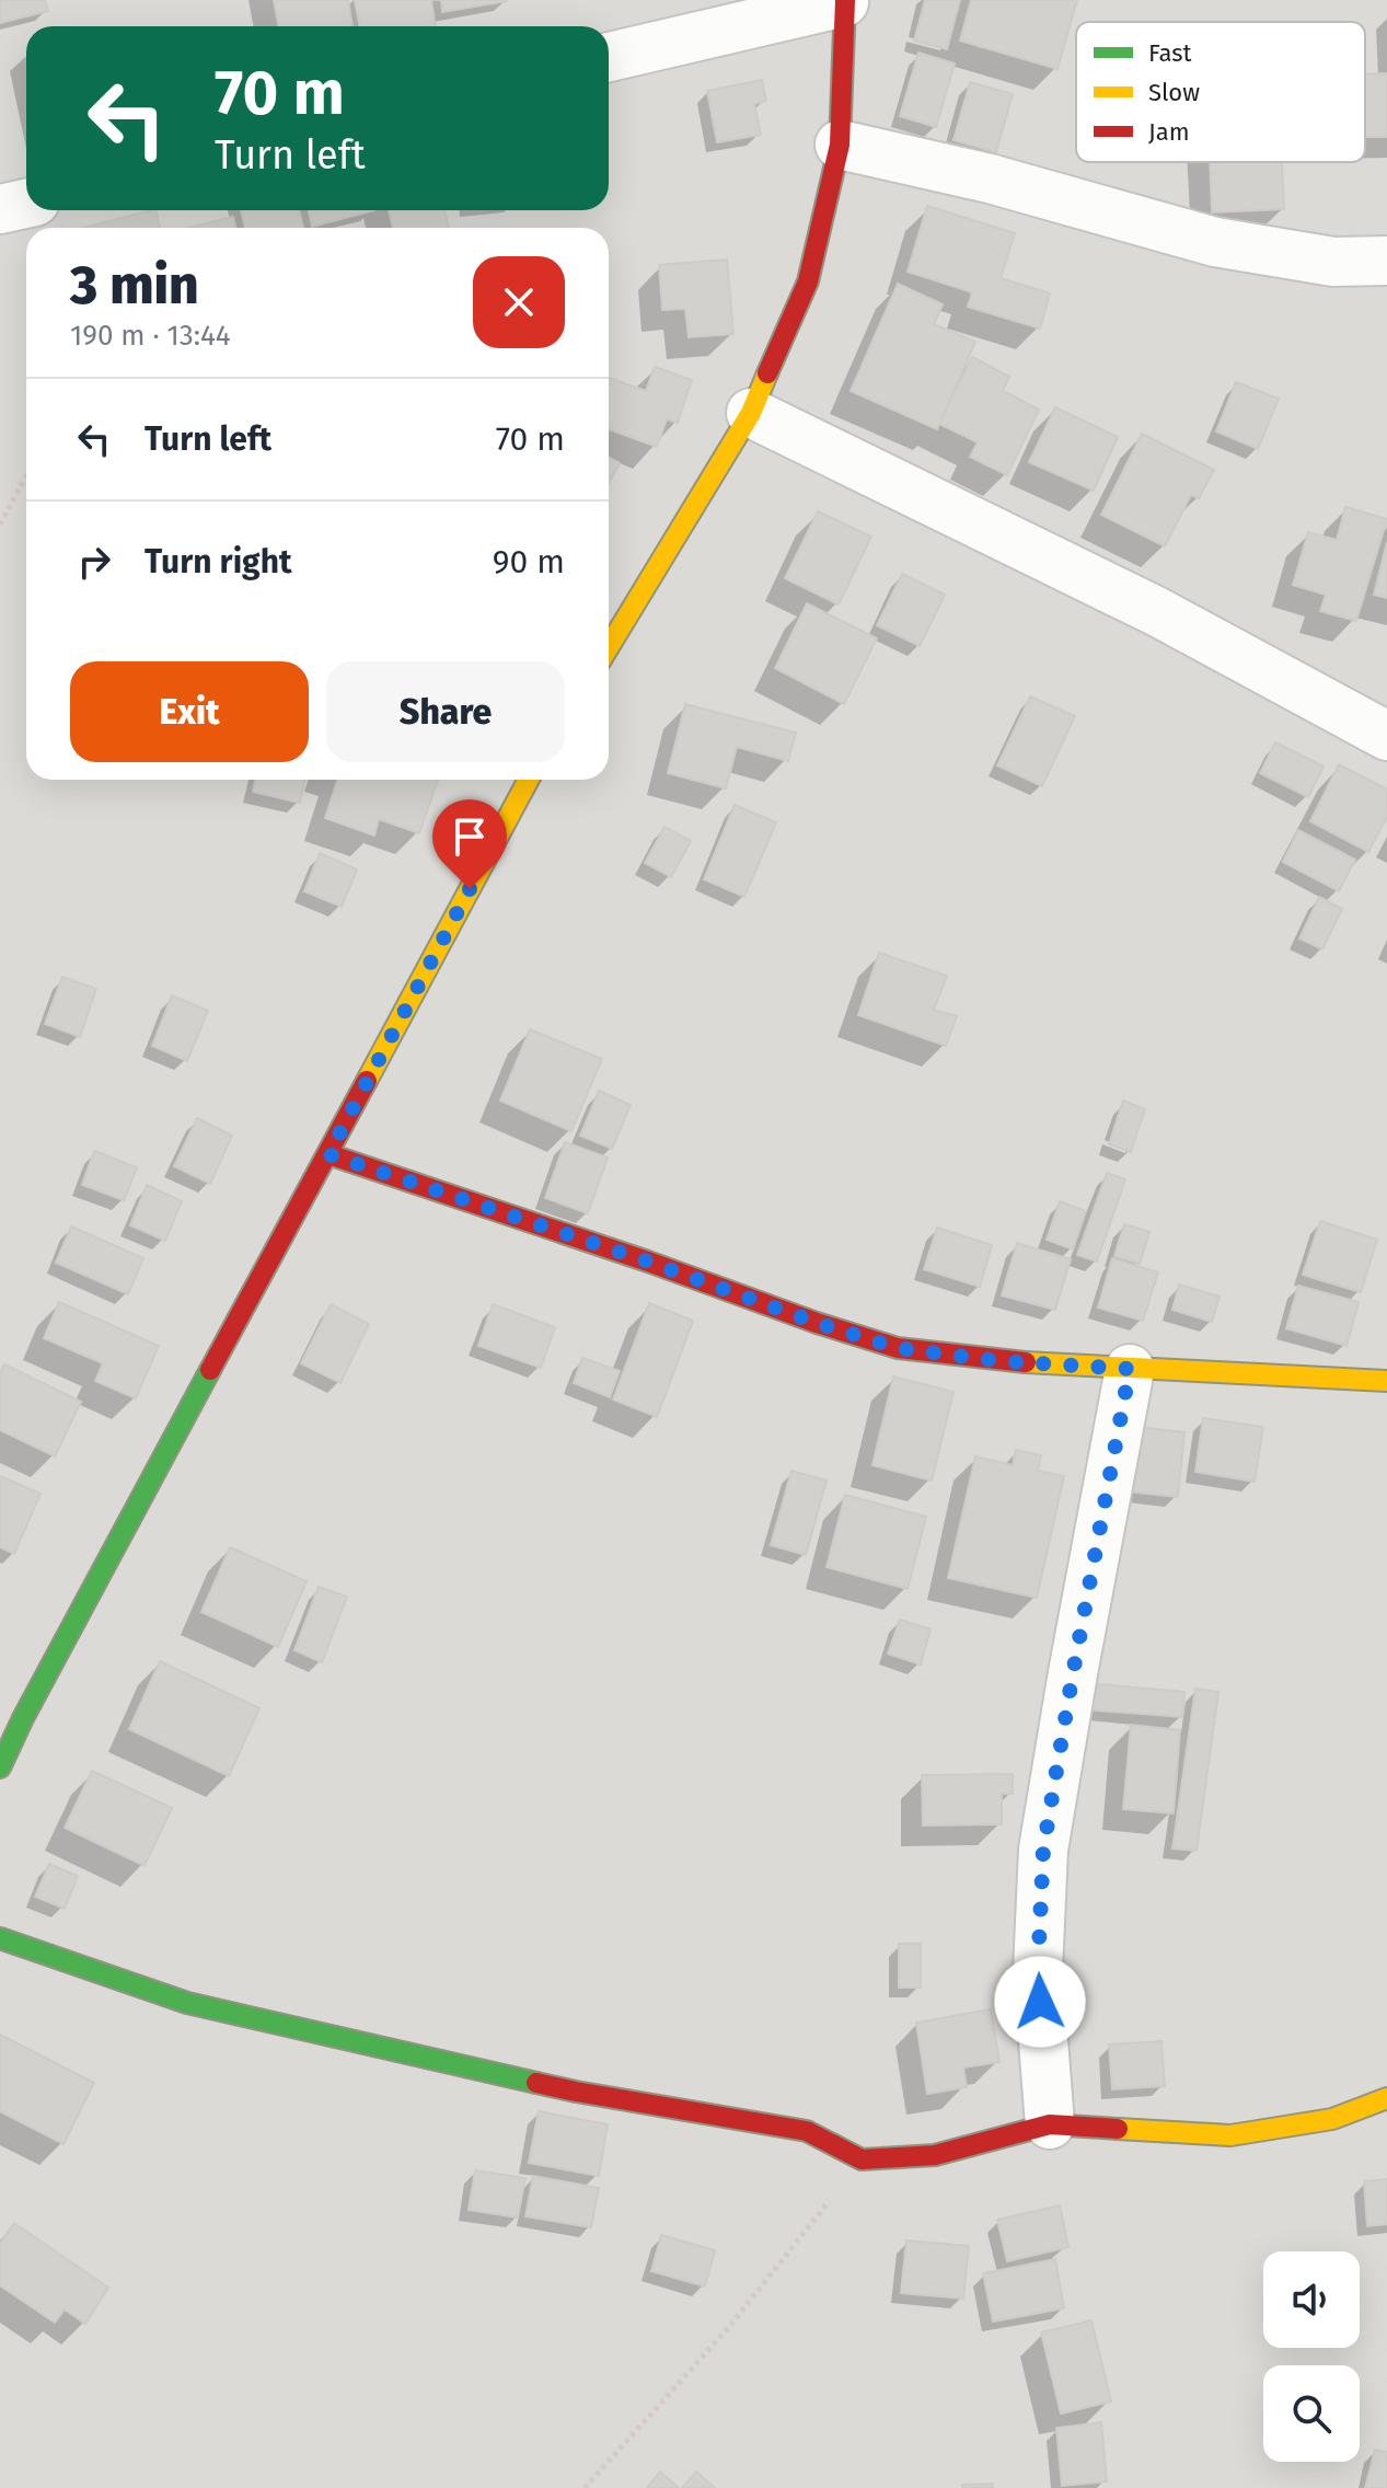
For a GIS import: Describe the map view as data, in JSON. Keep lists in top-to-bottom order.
{
  "legend": ["Fast", "Slow", "Jam"],
  "page": {
    "turn": ["70 m", "Turn left"],
    "heading": ["3 min", "190 m · 13:44"],
    "list": [
      {
        "name": "Turn left",
        "value": "70 m"
      },
      {
        "name": "Turn right",
        "value": "90 m"
      }
    ],
    "buttons": ["Exit", "Share"]
  }
}
